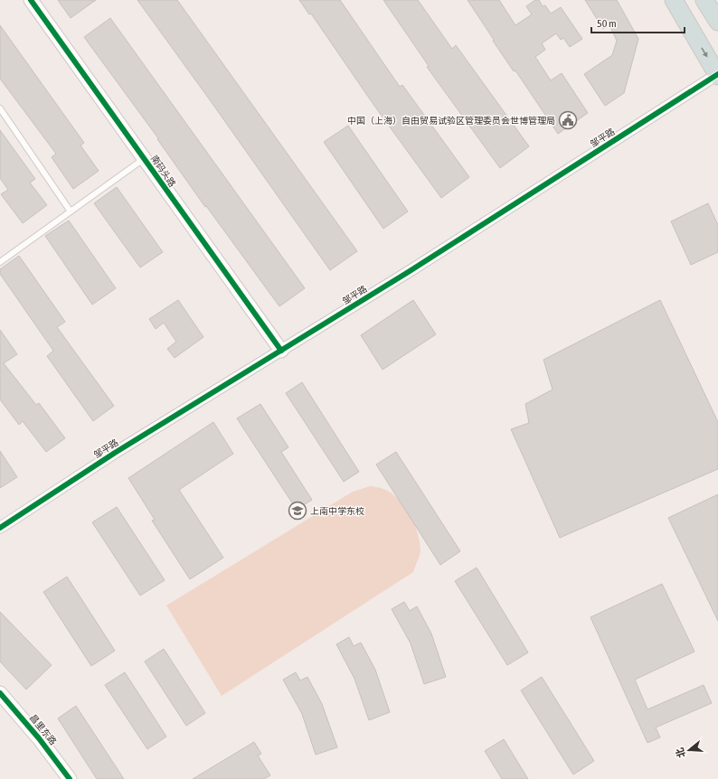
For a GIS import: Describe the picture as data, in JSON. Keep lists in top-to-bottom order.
{
  "streets": {
    "street": ["邹平路", "南码头路", "昌里东路"]
  },
  "crossings": [
    ["邹平路", "南码头路"]
  ],
  "places": {
    "public building": ["中国（上海）自由贸易试验区管理委员会世博管理局"],
    "school or university": ["上南中学东校"]
  },
  "scale_bar": "50 m",
  "north": "left"
}
